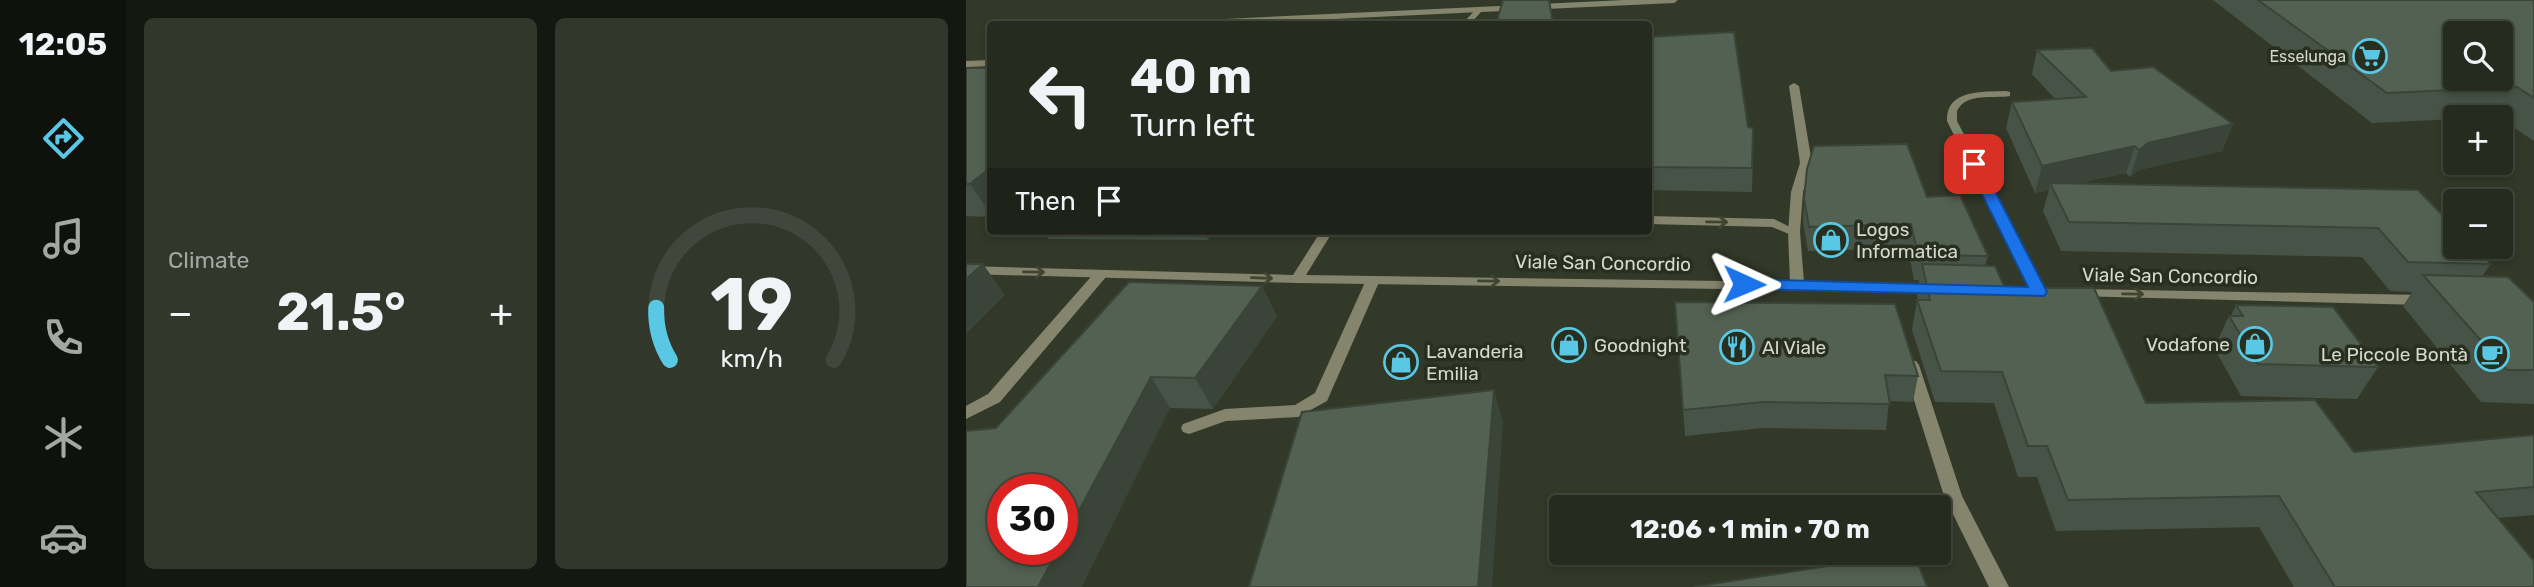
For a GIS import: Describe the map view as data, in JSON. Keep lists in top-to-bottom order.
{
  "streets": {
    "street": ["Viale San Concordio"]
  },
  "one_way": ["Viale San Concordio"],
  "places": {
    "supermarket": ["Esselunga"],
    "shop": [
      "Logos Informatica",
      "Vodafone",
      "Goodnight",
      "Lavanderia Emilia"
    ],
    "restaurant": ["Al Viale"],
    "cafe": ["Le Piccole Bontà"]
  },
  "page": {
    "tabs": "12:05",
    "tile": "Climate",
    "map_buttons": ["+", "−"],
    "turn": ["40 m", "Turn left"],
    "then": "Then",
    "heat": ["−", "21.5°", "+"],
    "limit": "30",
    "trip": "12:06 · 1 min · 70 m",
    "gauge": ["19", "km/h"]
  }
}
